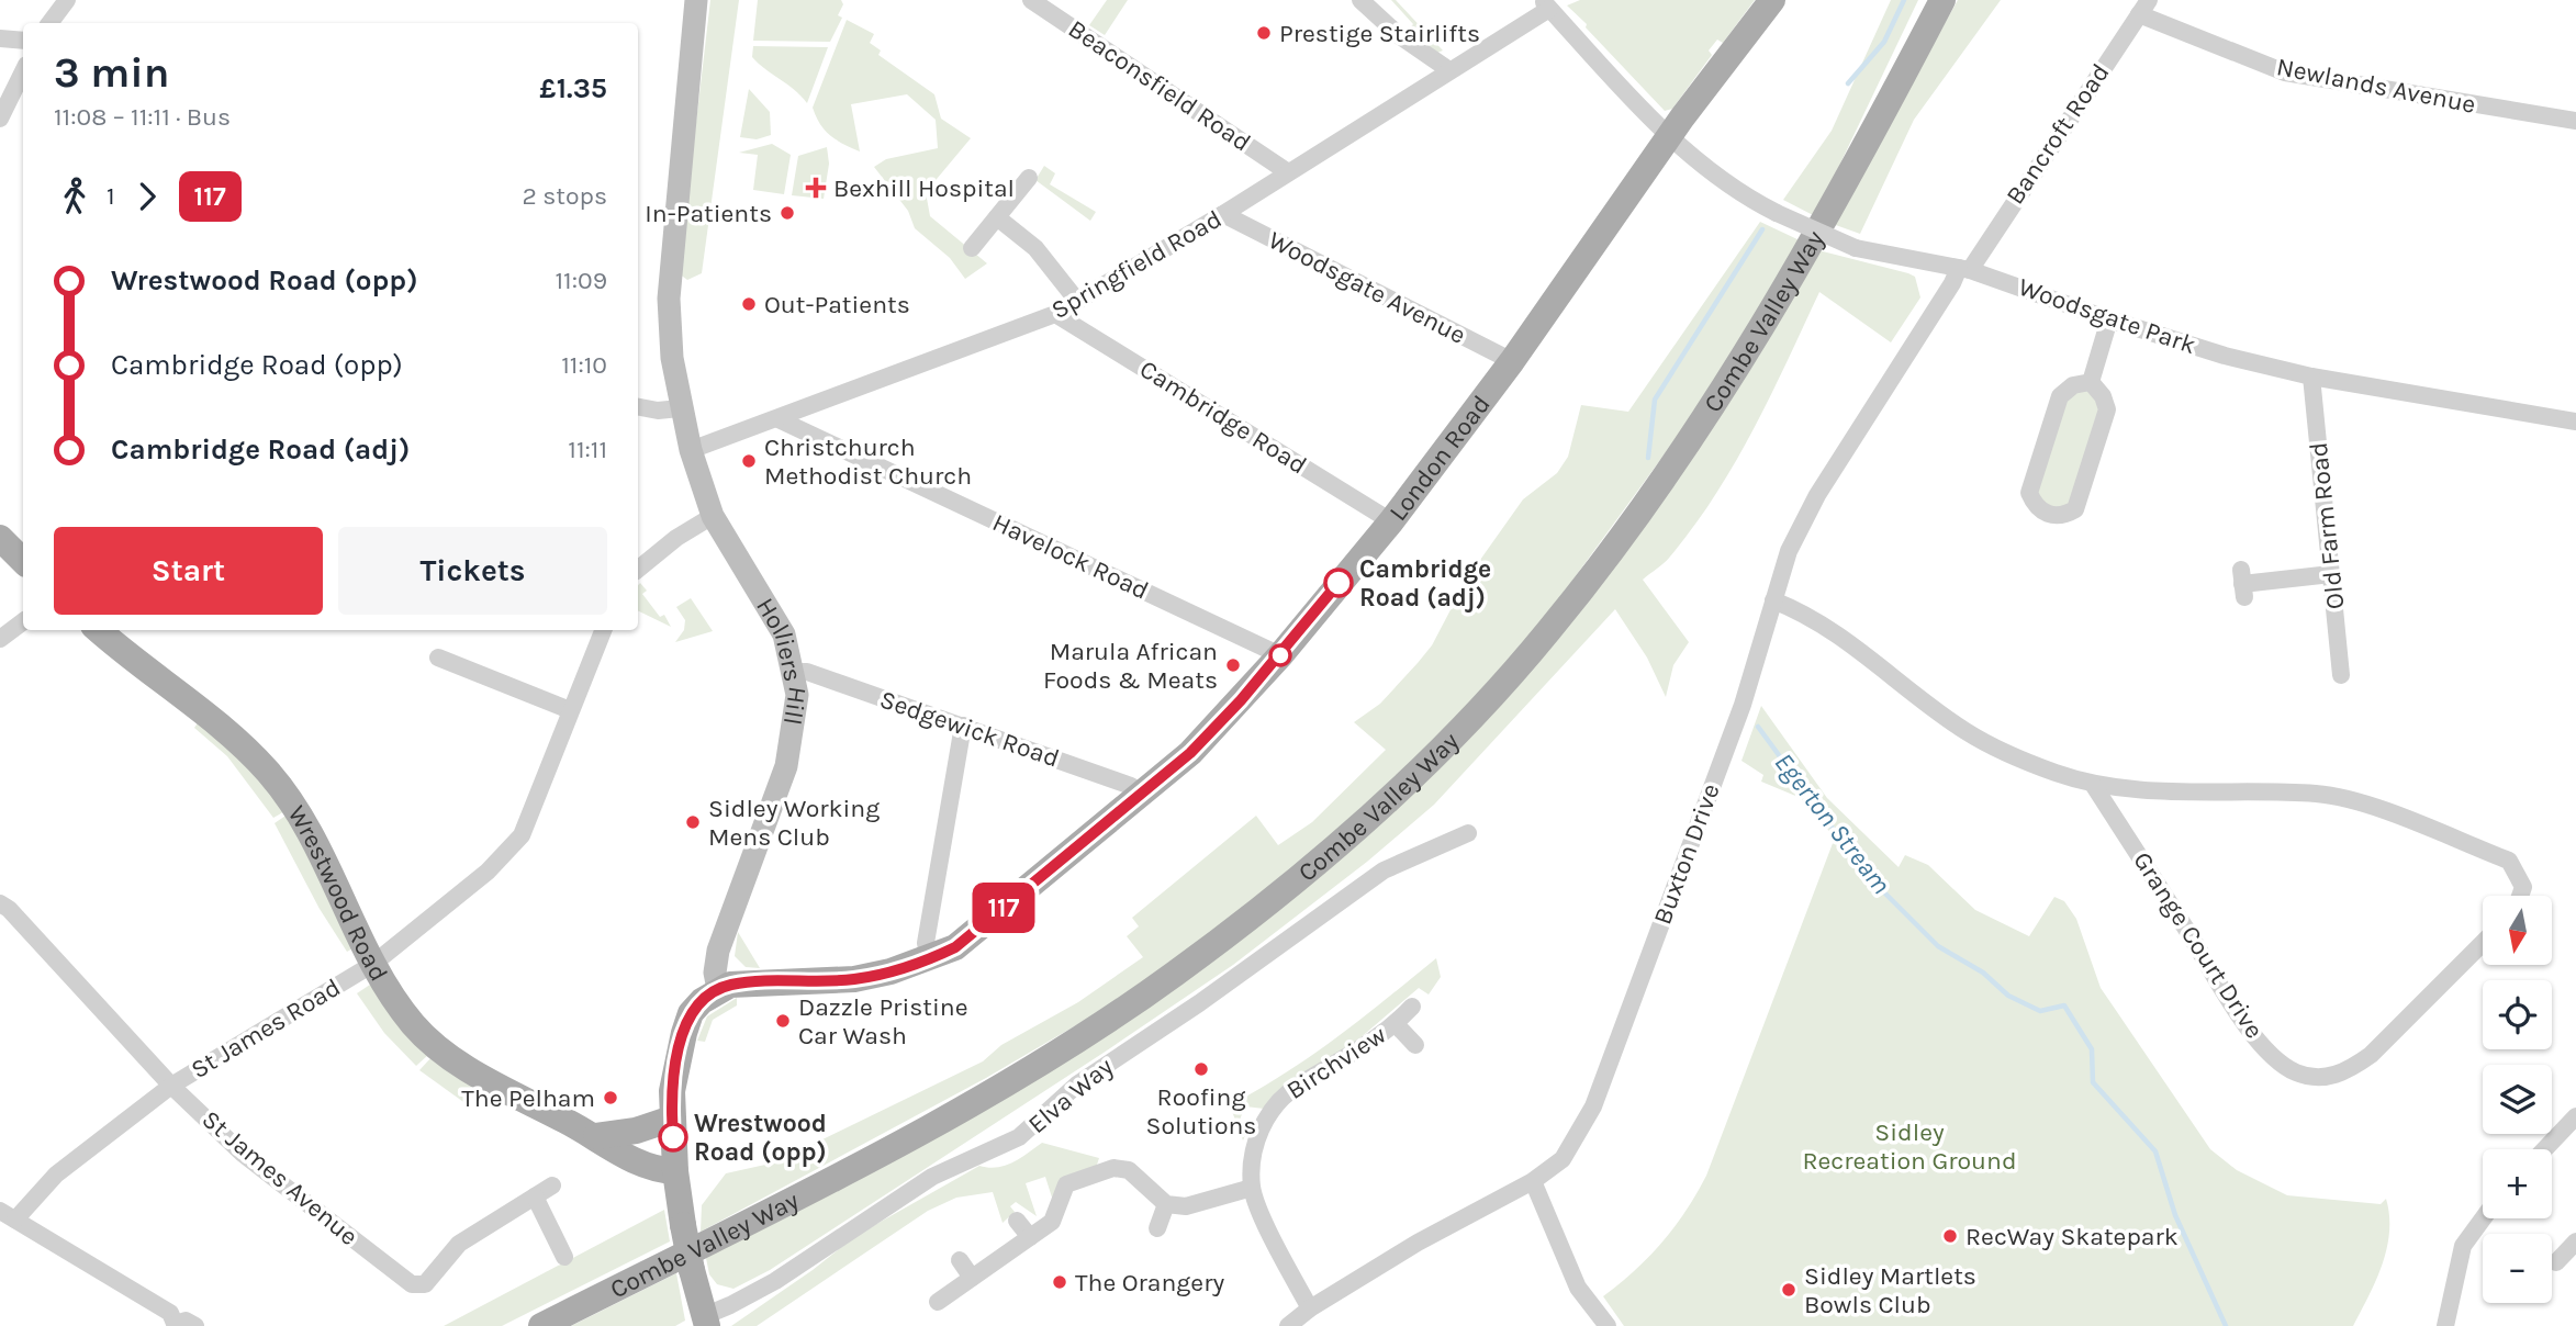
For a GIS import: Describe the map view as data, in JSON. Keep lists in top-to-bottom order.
{
  "streets": {
    "main road": [
      "Combe Valley Way",
      "London Road",
      "Holliers Hill",
      "Wrestwood Road"
    ],
    "street": [
      "Beaconsfield Road",
      "Newlands Avenue",
      "Bancroft Road",
      "Springfield Road",
      "Woodsgate Avenue",
      "Woodsgate Park",
      "Cambridge Road",
      "Old Farm Road",
      "Havelock Road",
      "Sedgewick Road",
      "Buxton Drive",
      "Grange Court Drive",
      "St James Road",
      "Birchview",
      "Elva Way",
      "St James Avenue"
    ]
  },
  "crossings": [
    ["Beaconsfield Road", "Springfield Road"],
    ["Newlands Avenue", "Bancroft Road"],
    ["Bancroft Road", "Woodsgate Park"],
    ["Bancroft Road", "Buxton Drive"],
    ["Springfield Road", "Woodsgate Avenue"],
    ["Springfield Road", "Woodsgate Park"],
    ["Springfield Road", "Cambridge Road"],
    ["Springfield Road", "Havelock Road"],
    ["Springfield Road", "Holliers Hill"],
    ["Woodsgate Avenue", "London Road"],
    ["Woodsgate Park", "London Road"],
    ["Woodsgate Park", "Old Farm Road"],
    ["Woodsgate Park", "Buxton Drive"],
    ["Cambridge Road", "London Road"],
    ["London Road", "Havelock Road"],
    ["London Road", "Holliers Hill"],
    ["London Road", "Sedgewick Road"],
    ["Holliers Hill", "Sedgewick Road"],
    ["Wrestwood Road", "St James Road"],
    ["St James Road", "St James Avenue"]
  ],
  "water": ["Egerton Stream"],
  "parks": ["Sidley Recreation Ground"],
  "places": {
    "other": [
      "Prestige Stairlifts",
      "In-Patients",
      "Out-Patients",
      "Christchurch Methodist Church",
      "Cambridge Road (adj)",
      "Marula African Foods & Meats",
      "Sidley Working Mens Club",
      "Dazzle Pristine Car Wash",
      "Roofing Solutions",
      "The Pelham",
      "Wrestwood Road (opp)",
      "RecWay Skatepark",
      "The Orangery",
      "Sidley Martlets Bowls Club"
    ],
    "health": ["Bexhill Hospital"]
  },
  "lines": ["bus line 117"],
  "north": "bottom",
  "page": {
    "on_map": "117",
    "heading": ["3 min", "11:08 – 11:11 · Bus", "£1.35"],
    "legs": ["1", "117", "2 stops"],
    "list": [
      {
        "name": "Wrestwood Road (opp)",
        "value": "11:09"
      },
      {
        "name": "Cambridge Road (opp)",
        "value": "11:10"
      },
      {
        "name": "Cambridge Road (adj)",
        "value": "11:11"
      }
    ],
    "buttons": ["Start", "Tickets"],
    "map_buttons": ["+", "−"]
  }
}
